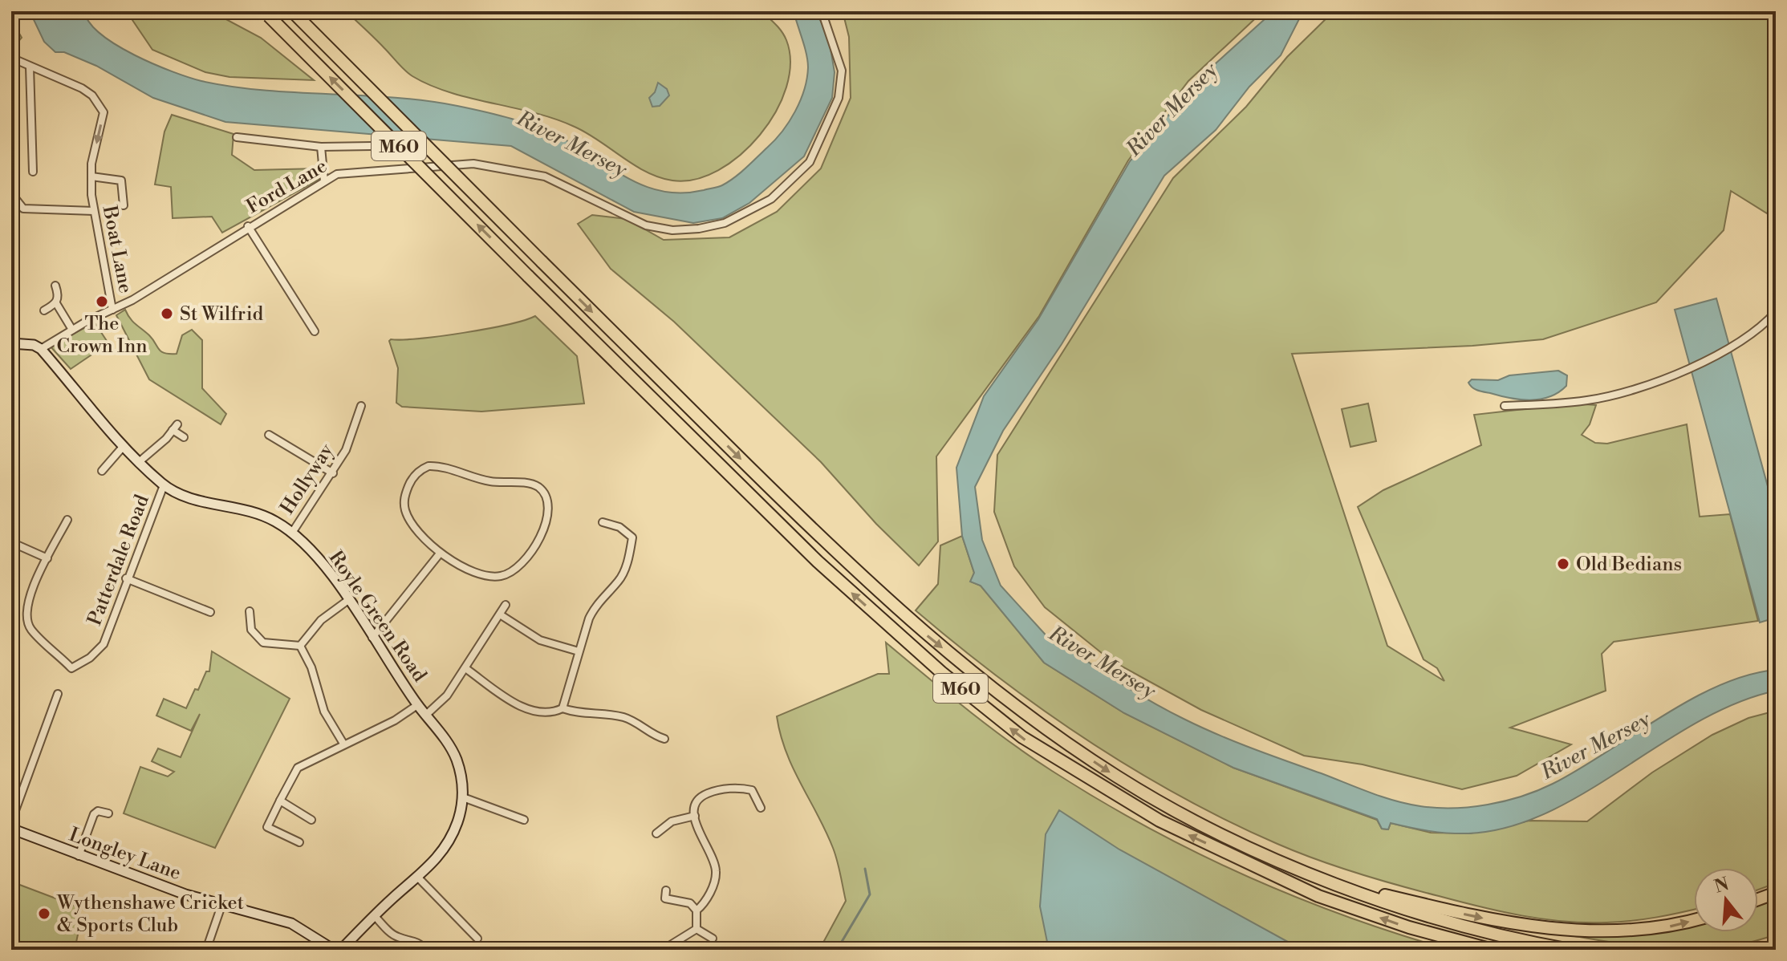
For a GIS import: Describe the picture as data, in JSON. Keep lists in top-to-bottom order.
{
  "streets": {
    "highway": ["M60"],
    "main road": ["Royle Green Road", "Longley Lane"],
    "street": [
      "Ford Lane",
      "Boat Lane",
      "Hollyway",
      "Patterdale Road"
    ]
  },
  "crossings": [
    ["Ford Lane", "Boat Lane"],
    ["Ford Lane", "Royle Green Road"],
    ["Hollyway", "Royle Green Road"],
    ["Patterdale Road", "Royle Green Road"]
  ],
  "one_way": ["Boat Lane"],
  "water": ["River Mersey"],
  "places": [
    "The Crown Inn",
    "St Wilfrid",
    "Old Bedians",
    "Wythenshawe Cricket & Sports Club"
  ],
  "north": "top"
}
